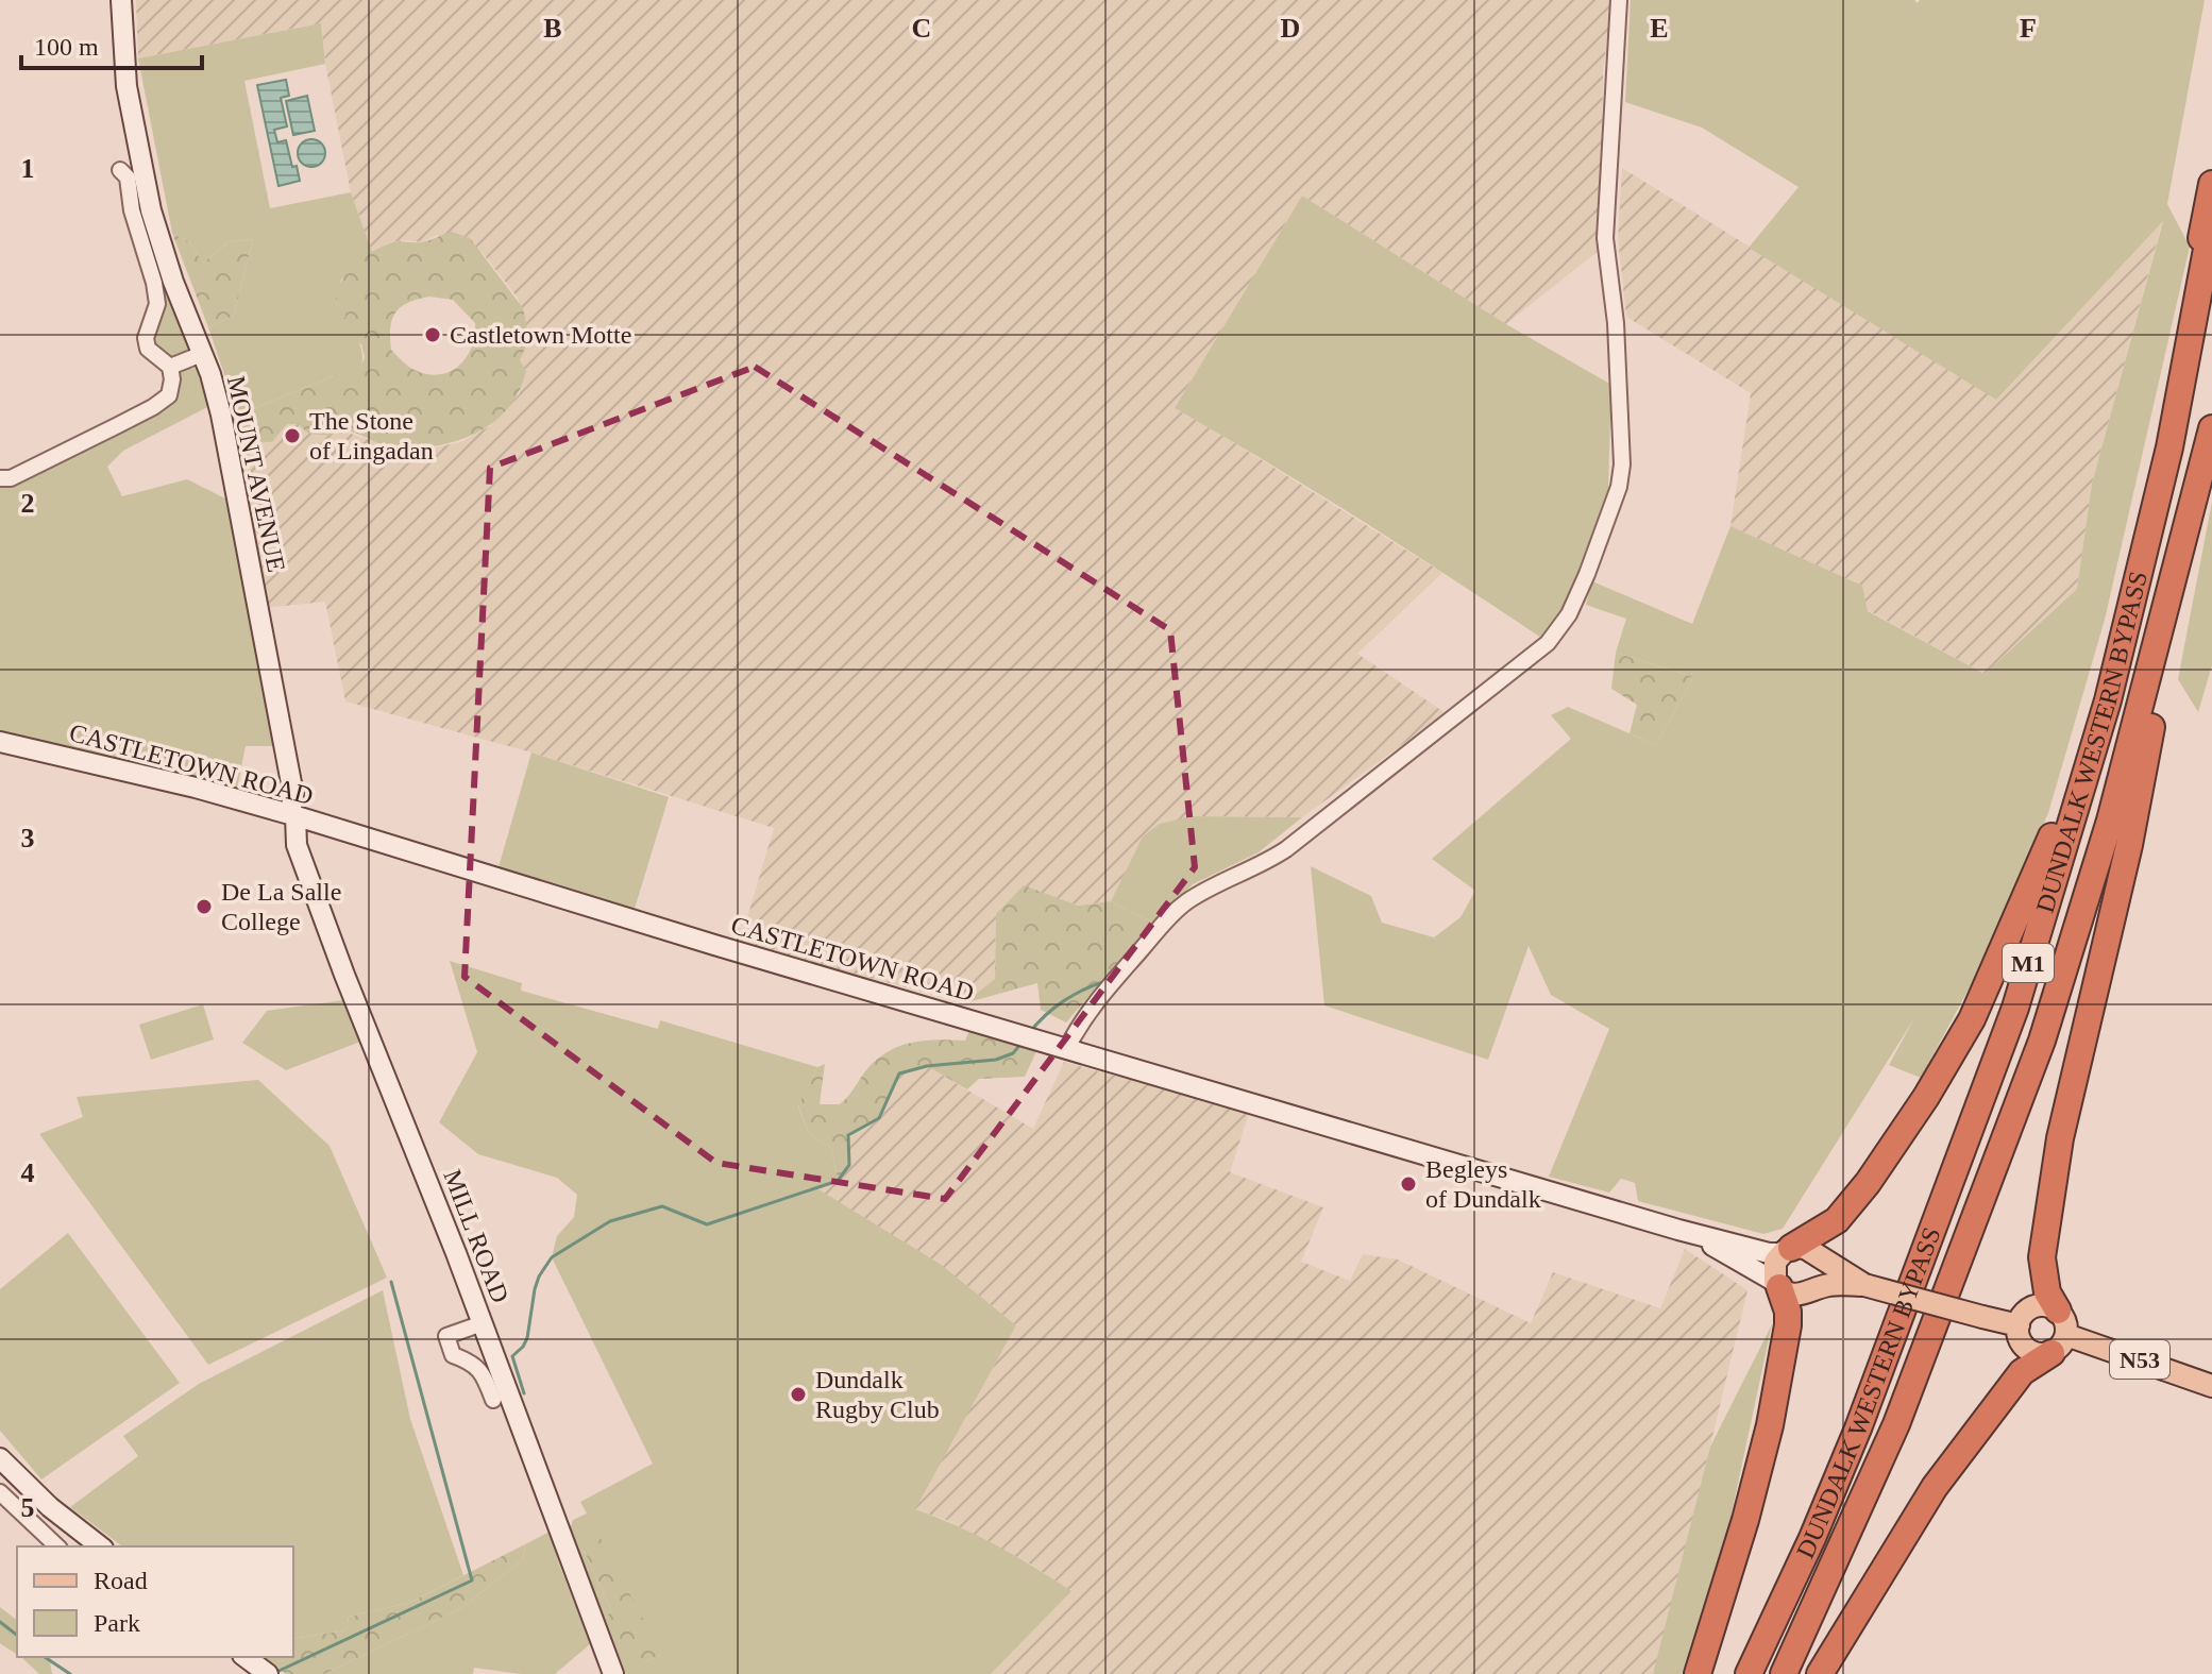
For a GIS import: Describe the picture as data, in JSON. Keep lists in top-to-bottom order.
{
  "streets": {
    "highway": ["DUNDALK WESTERN BYPASS", "M1"],
    "main road": [
      "MOUNT AVENUE",
      "CASTLETOWN ROAD",
      "MILL ROAD",
      "N53"
    ]
  },
  "crossings": [
    ["MOUNT AVENUE", "CASTLETOWN ROAD"],
    ["MOUNT AVENUE", "MILL ROAD"],
    ["CASTLETOWN ROAD", "MILL ROAD"]
  ],
  "places": [
    "Castletown Motte",
    "The Stone of Lingadan",
    "De La Salle College",
    "Begleys of Dundalk",
    "Dundalk Rugby Club"
  ],
  "legend": ["Road", "Park"],
  "scale_bar": "100 m",
  "grid": {
    "columns": [
      "B",
      "C",
      "D",
      "E",
      "F"
    ],
    "rows": [
      "1",
      "2",
      "3",
      "4",
      "5"
    ]
  }
}
